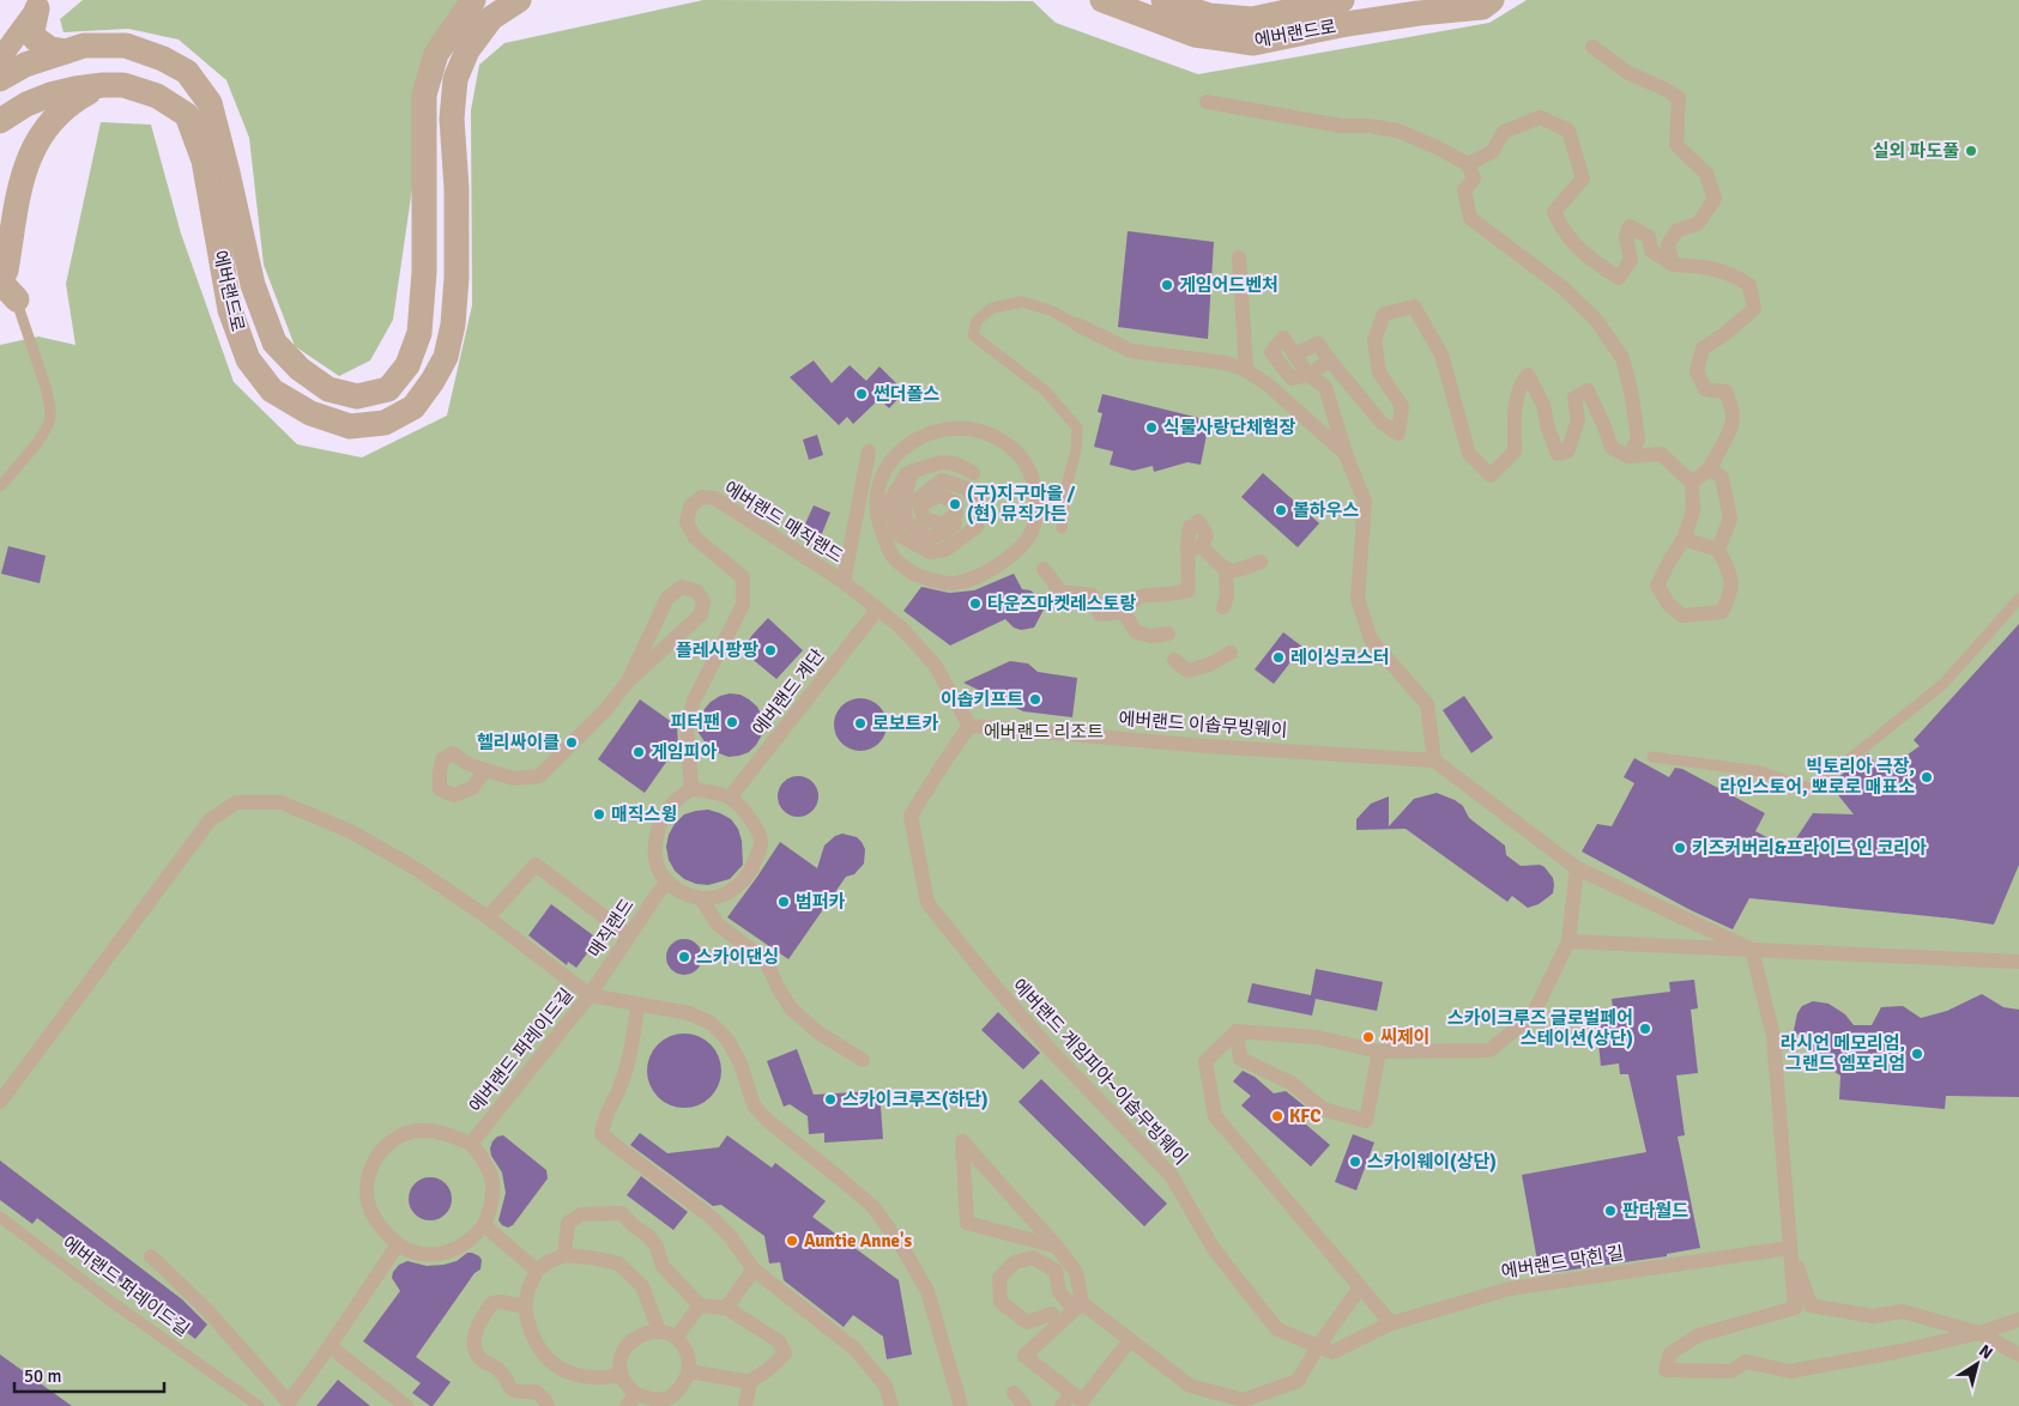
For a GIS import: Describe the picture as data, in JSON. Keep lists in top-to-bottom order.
{
  "streets": {
    "street": [
      "에버랜드로",
      "에버랜드 매직랜드",
      "에버랜드 계단",
      "에버랜드 이솝무빙웨이",
      "매직랜드",
      "에버랜드 퍼레이드길",
      "에버랜드 게임피아~이솝무빙웨이",
      "에버랜드 막힌 길"
    ]
  },
  "crossings": [
    ["에버랜드 매직랜드", "에버랜드 계단"],
    ["에버랜드 매직랜드", "에버랜드 이솝무빙웨이"],
    ["에버랜드 매직랜드", "매직랜드"],
    ["에버랜드 매직랜드", "에버랜드 게임피아~이솝무빙웨이"],
    ["에버랜드 계단", "매직랜드"],
    ["에버랜드 이솝무빙웨이", "에버랜드 게임피아~이솝무빙웨이"],
    ["매직랜드", "에버랜드 퍼레이드길"],
    ["에버랜드 게임피아~이솝무빙웨이", "에버랜드 막힌 길"]
  ],
  "parks": ["에버랜드 리조트"],
  "places": [
    "실외 파도풀",
    "게임어드벤처",
    "썬더폴스",
    "식물사랑단체험장",
    "(구)지구마을 / (현) 뮤직가든",
    "볼하우스",
    "타운즈마켓레스토랑",
    "플레시팡팡",
    "레이싱코스터",
    "이솝키프트",
    "피터팬",
    "로보트카",
    "헬리싸이클",
    "게임피아",
    "빅토리아 극장, 라인스토어, 뽀로로 매표소",
    "매직스윙",
    "키즈커버리&프라이드 인 코리아",
    "범퍼카",
    "스카이댄싱",
    "스카이크루즈 글로벌페어 스테이션(상단)",
    "씨제이",
    "라시언 메모리엄, 그랜드 엠포리엄",
    "스카이크루즈(하단)",
    "KFC",
    "스카이웨이(상단)",
    "판다월드",
    "Auntie Anne's"
  ],
  "scale_bar": "50 m",
  "north": "top right"
}
